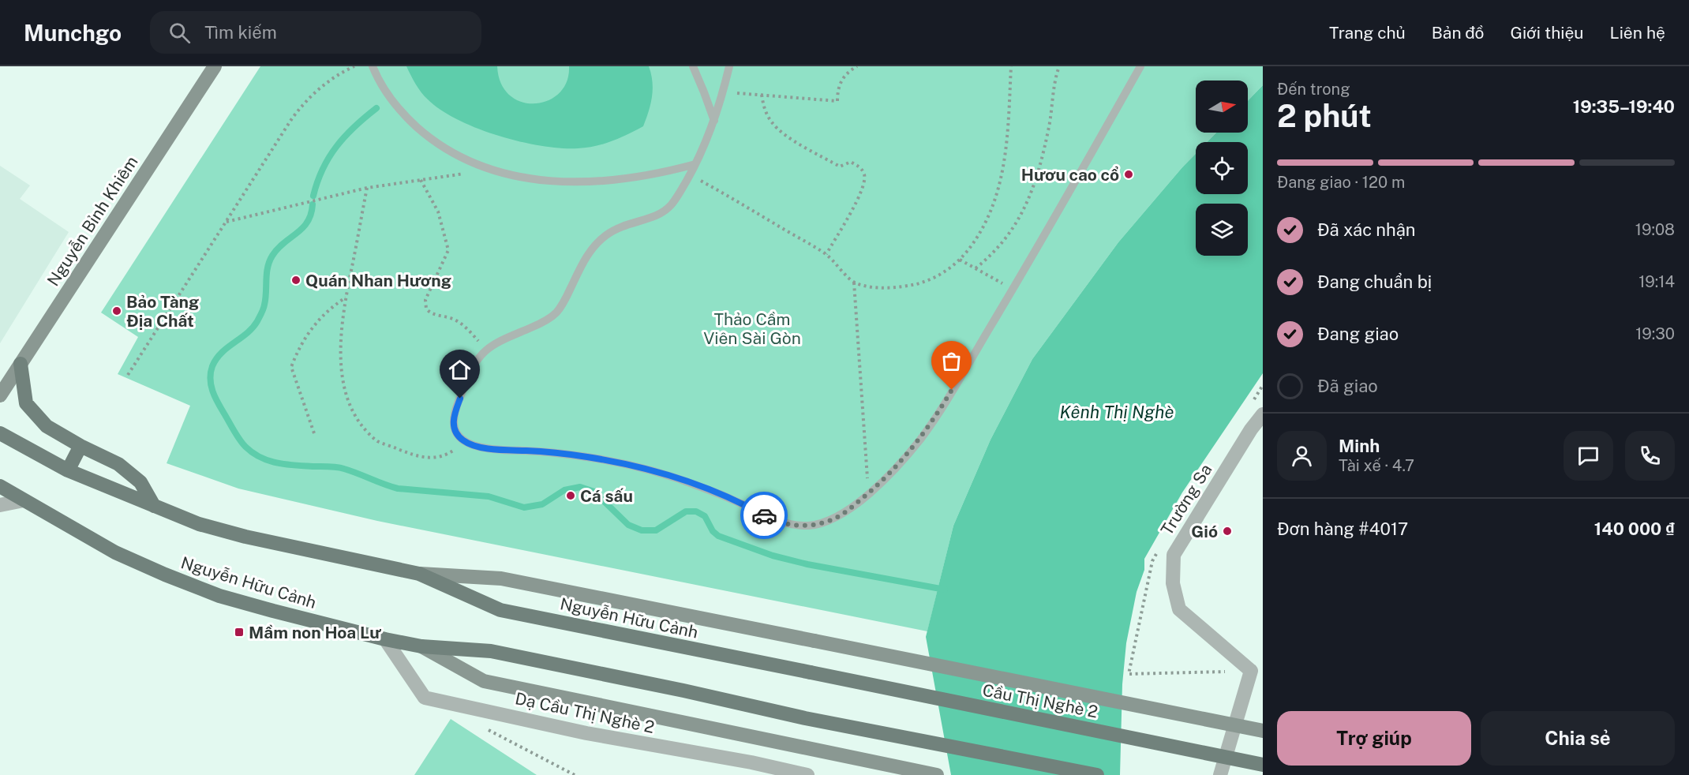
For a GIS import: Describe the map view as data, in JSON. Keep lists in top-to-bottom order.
{
  "streets": {
    "main road": ["Nguyễn Bỉnh Khiêm", "Nguyễn Hữu Cảnh", "Cầu Thị Nghè 2"],
    "street": ["Trường Sa", "Dạ Cầu Thị Nghè 2"]
  },
  "crossings": [
    ["Nguyễn Hữu Cảnh", "Cầu Thị Nghè 2"],
    ["Nguyễn Hữu Cảnh", "Dạ Cầu Thị Nghè 2"]
  ],
  "water": ["Kênh Thị Nghè"],
  "parks": ["Thảo Cầm Viên Sài Gòn"],
  "places": {
    "other": [
      "Hươu cao cổ",
      "Quán Nhan Hương",
      "Bảo Tàng Địa Chất",
      "Cá sấu",
      "Gió"
    ],
    "transit": ["Mầm non Hoa Lư"]
  },
  "north": "right",
  "page": {
    "header": "Munchgo",
    "search": "Tìm kiếm",
    "nav": [
      "Trang chủ",
      "Bản đồ",
      "Giới thiệu",
      "Liên hệ"
    ],
    "heading": ["2 phút", "Đến trong", "19:35–19:40"],
    "panel": [
      "Minh",
      "Tài xế · 4.7",
      "Đơn hàng #4017",
      "140 000 ₫"
    ],
    "bar": "Đang giao · 120 m",
    "list": [
      ["Đã xác nhận", "19:08"],
      ["Đang chuẩn bị", "19:14"],
      ["Đang giao", "19:30"],
      "Đã giao"
    ],
    "buttons": ["Trợ giúp", "Chia sẻ"]
  }
}
